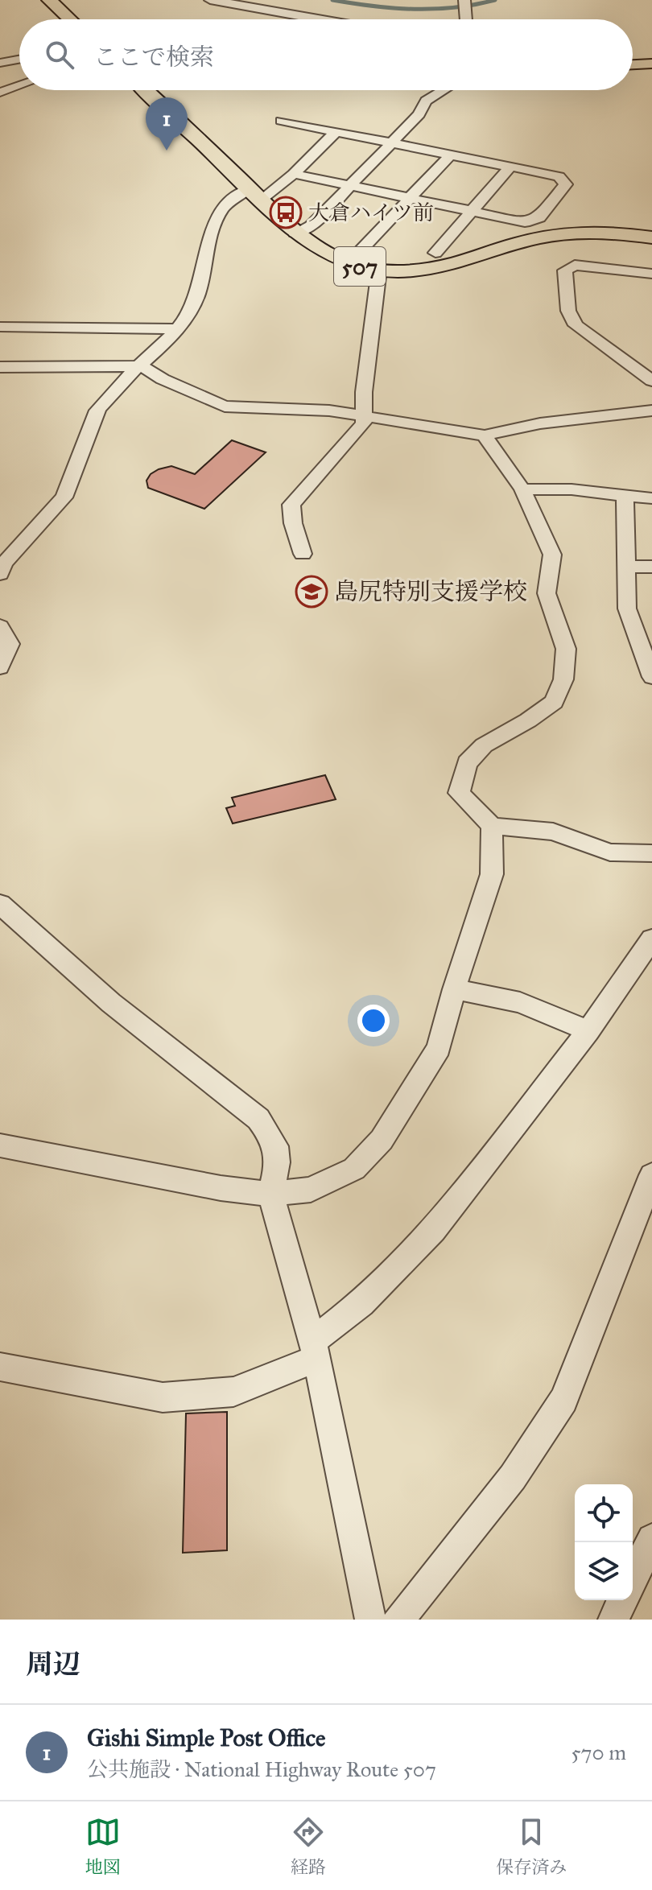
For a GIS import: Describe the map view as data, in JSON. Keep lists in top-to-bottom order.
{
  "streets": {
    "highway": ["507"]
  },
  "places": {
    "bus stop": ["大倉ハイツ前"],
    "school or university": ["島尻特別支援学校"]
  },
  "page": {
    "search": "ここで検索",
    "pins": "1",
    "heading": "周辺",
    "list": [
      {
        "mark": "1",
        "name": "Gishi Simple Post Office",
        "note": "公共施設 · National Highway Route 507",
        "value": "570 m"
      }
    ],
    "nav": ["地図", "経路", "保存済み"]
  }
}
